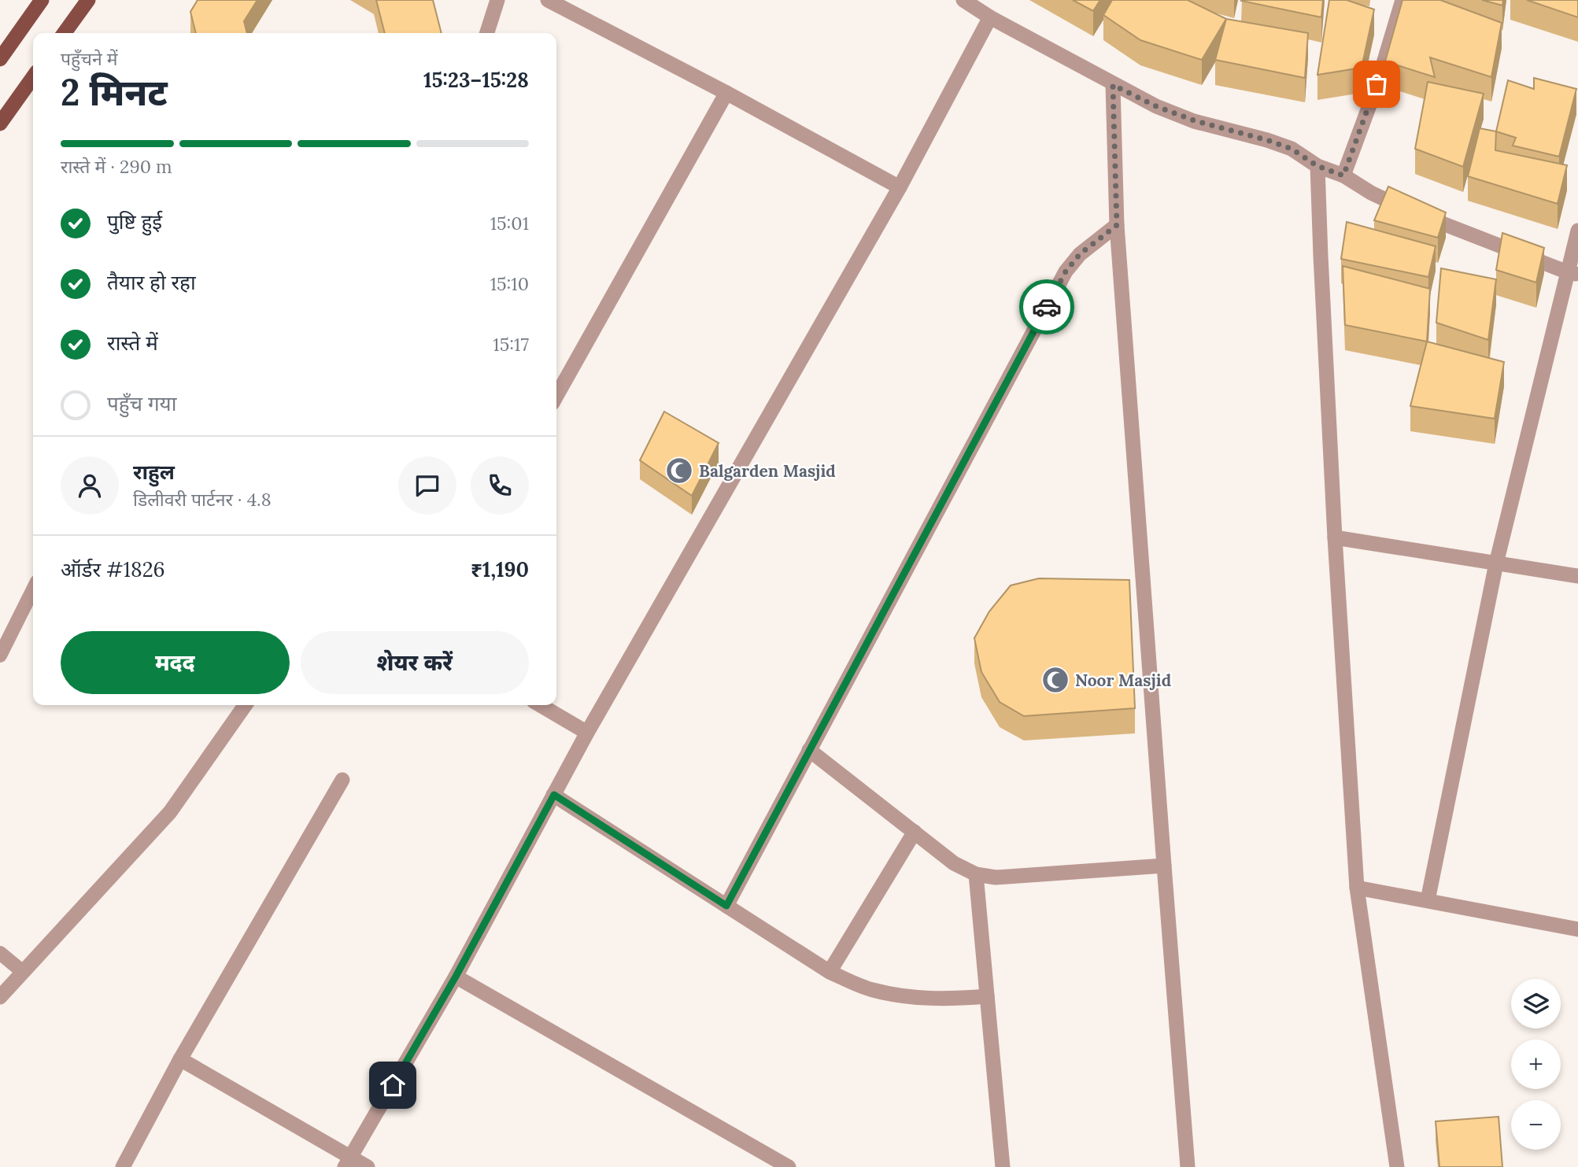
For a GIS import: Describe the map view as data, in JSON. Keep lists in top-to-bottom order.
{
  "places": {
    "mosque": ["Balgarden Masjid", "Noor Masjid"]
  },
  "page": {
    "heading": ["2 मिनट", "पहुँचने में", "15:23–15:28"],
    "panel": [
      "राहुल",
      "डिलीवरी पार्टनर · 4.8",
      "ऑर्डर #1826",
      "₹1,190"
    ],
    "bar": "रास्ते में · 290 m",
    "list": [
      ["पुष्टि हुई", "15:01"],
      ["तैयार हो रहा", "15:10"],
      ["रास्ते में", "15:17"],
      "पहुँच गया"
    ],
    "buttons": ["मदद", "शेयर करें"],
    "map_buttons": ["+", "−"]
  }
}
